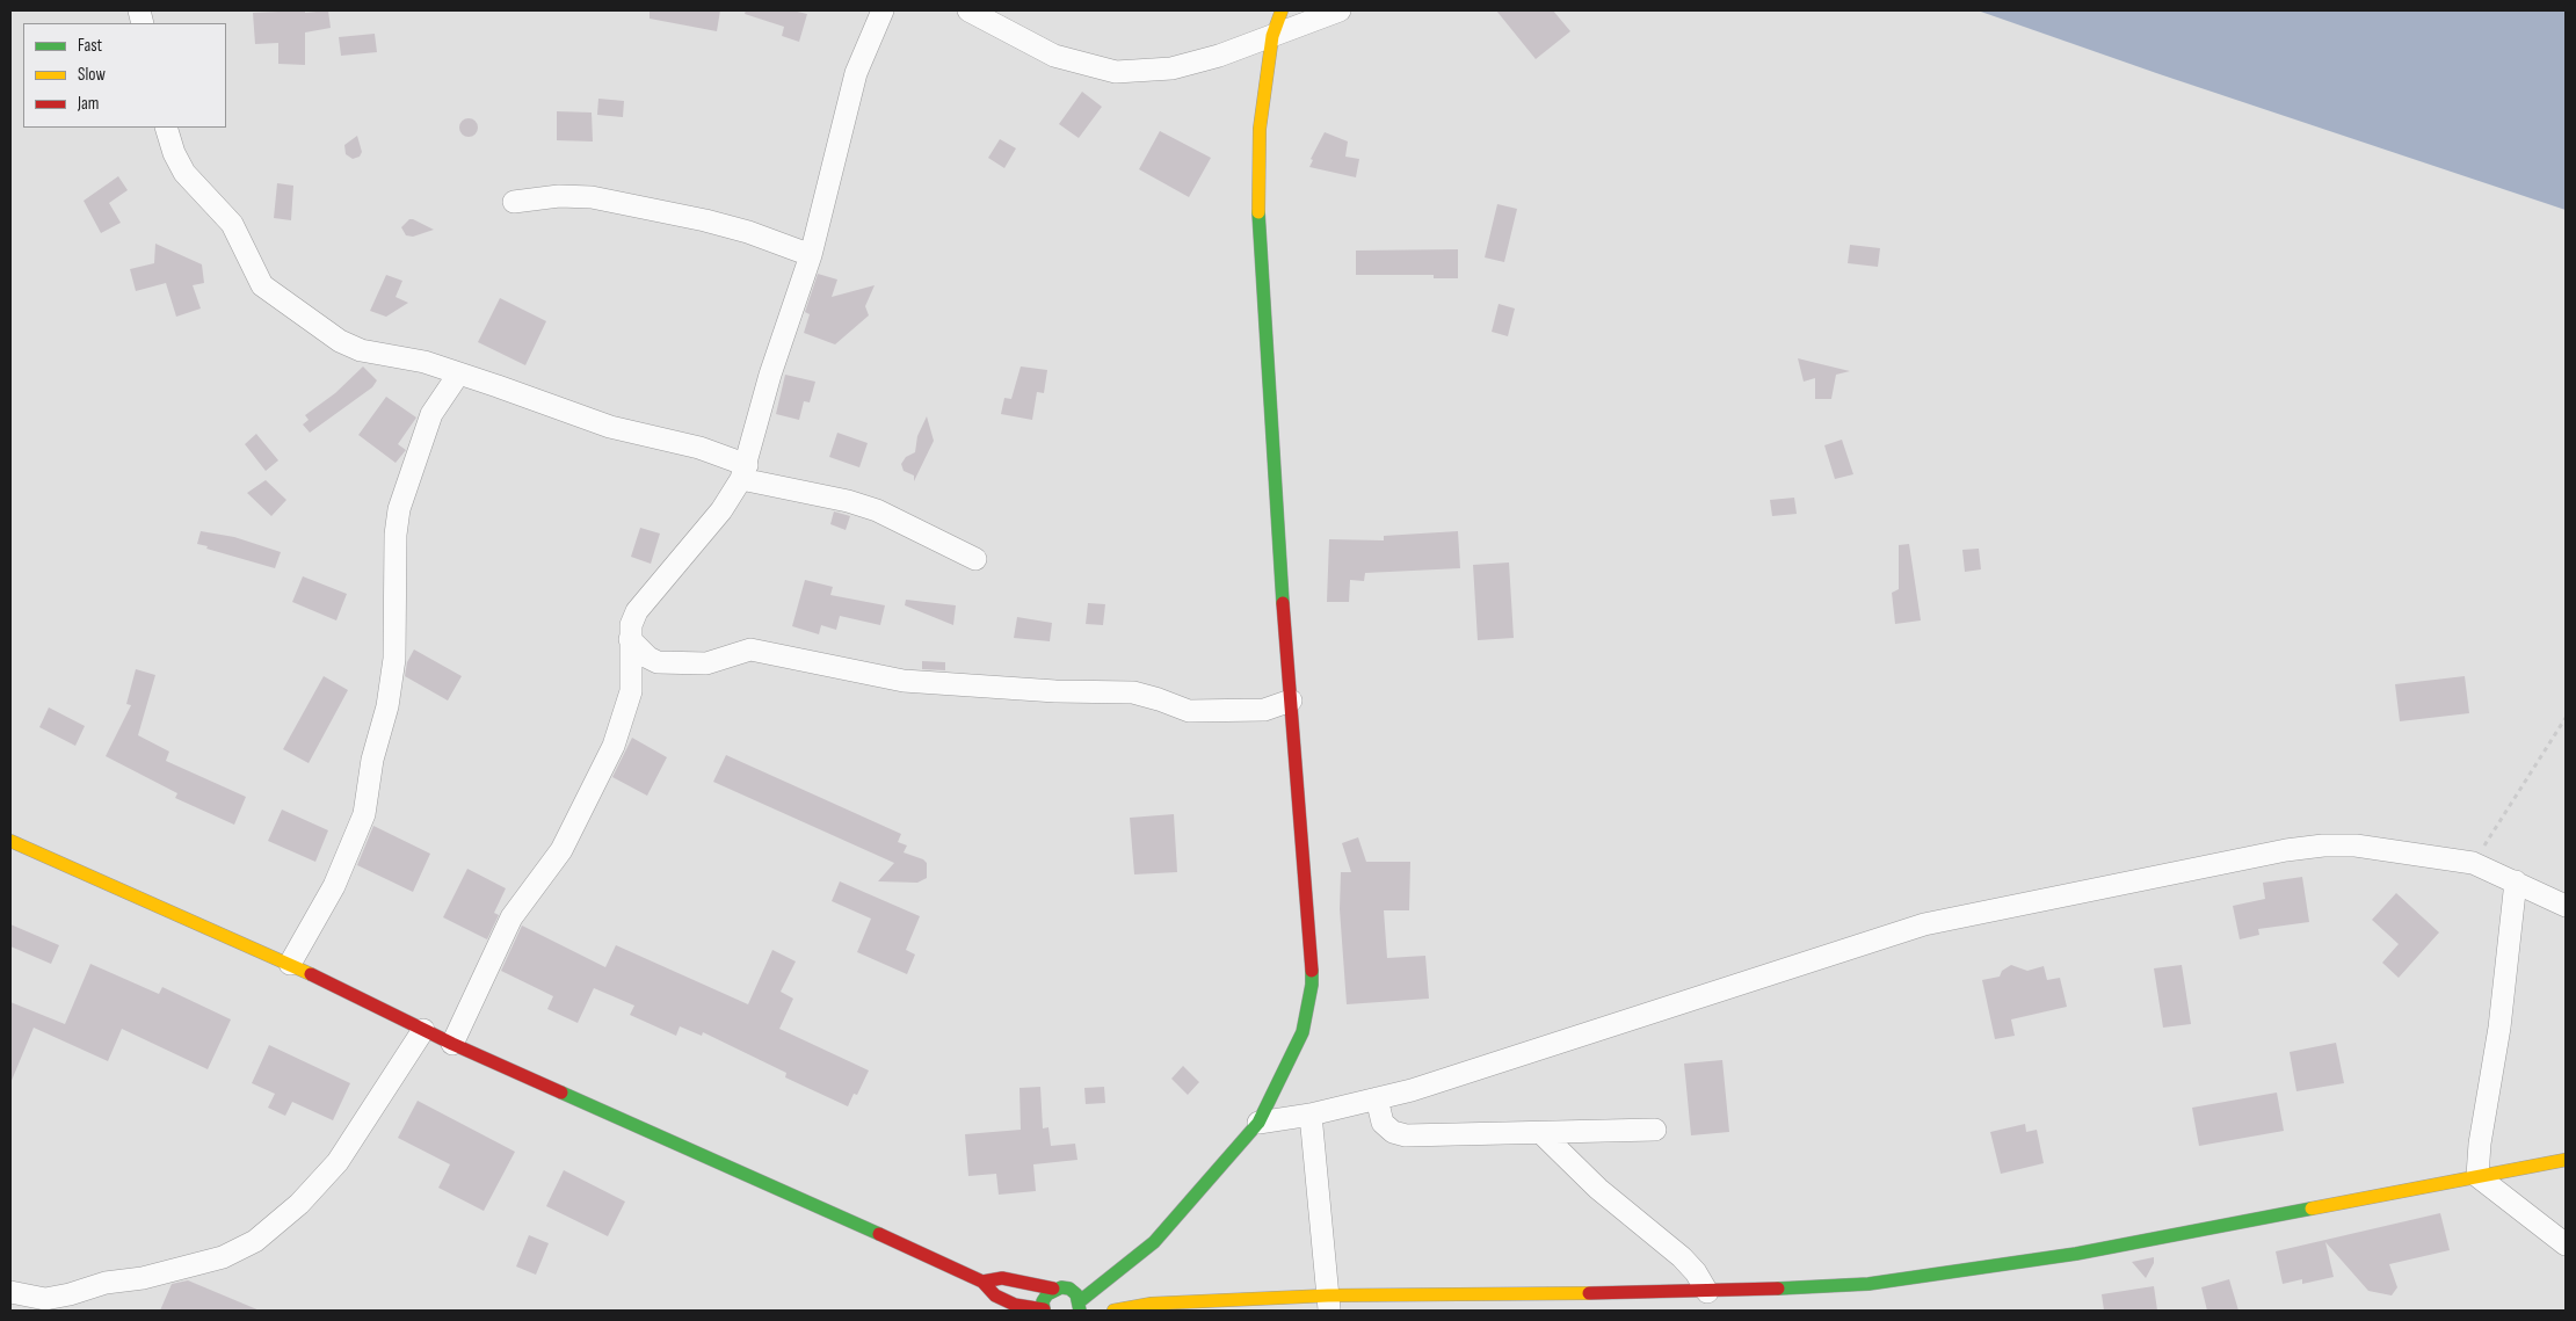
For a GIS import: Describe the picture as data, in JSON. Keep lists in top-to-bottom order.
{
  "legend": ["Fast", "Slow", "Jam"]
}
